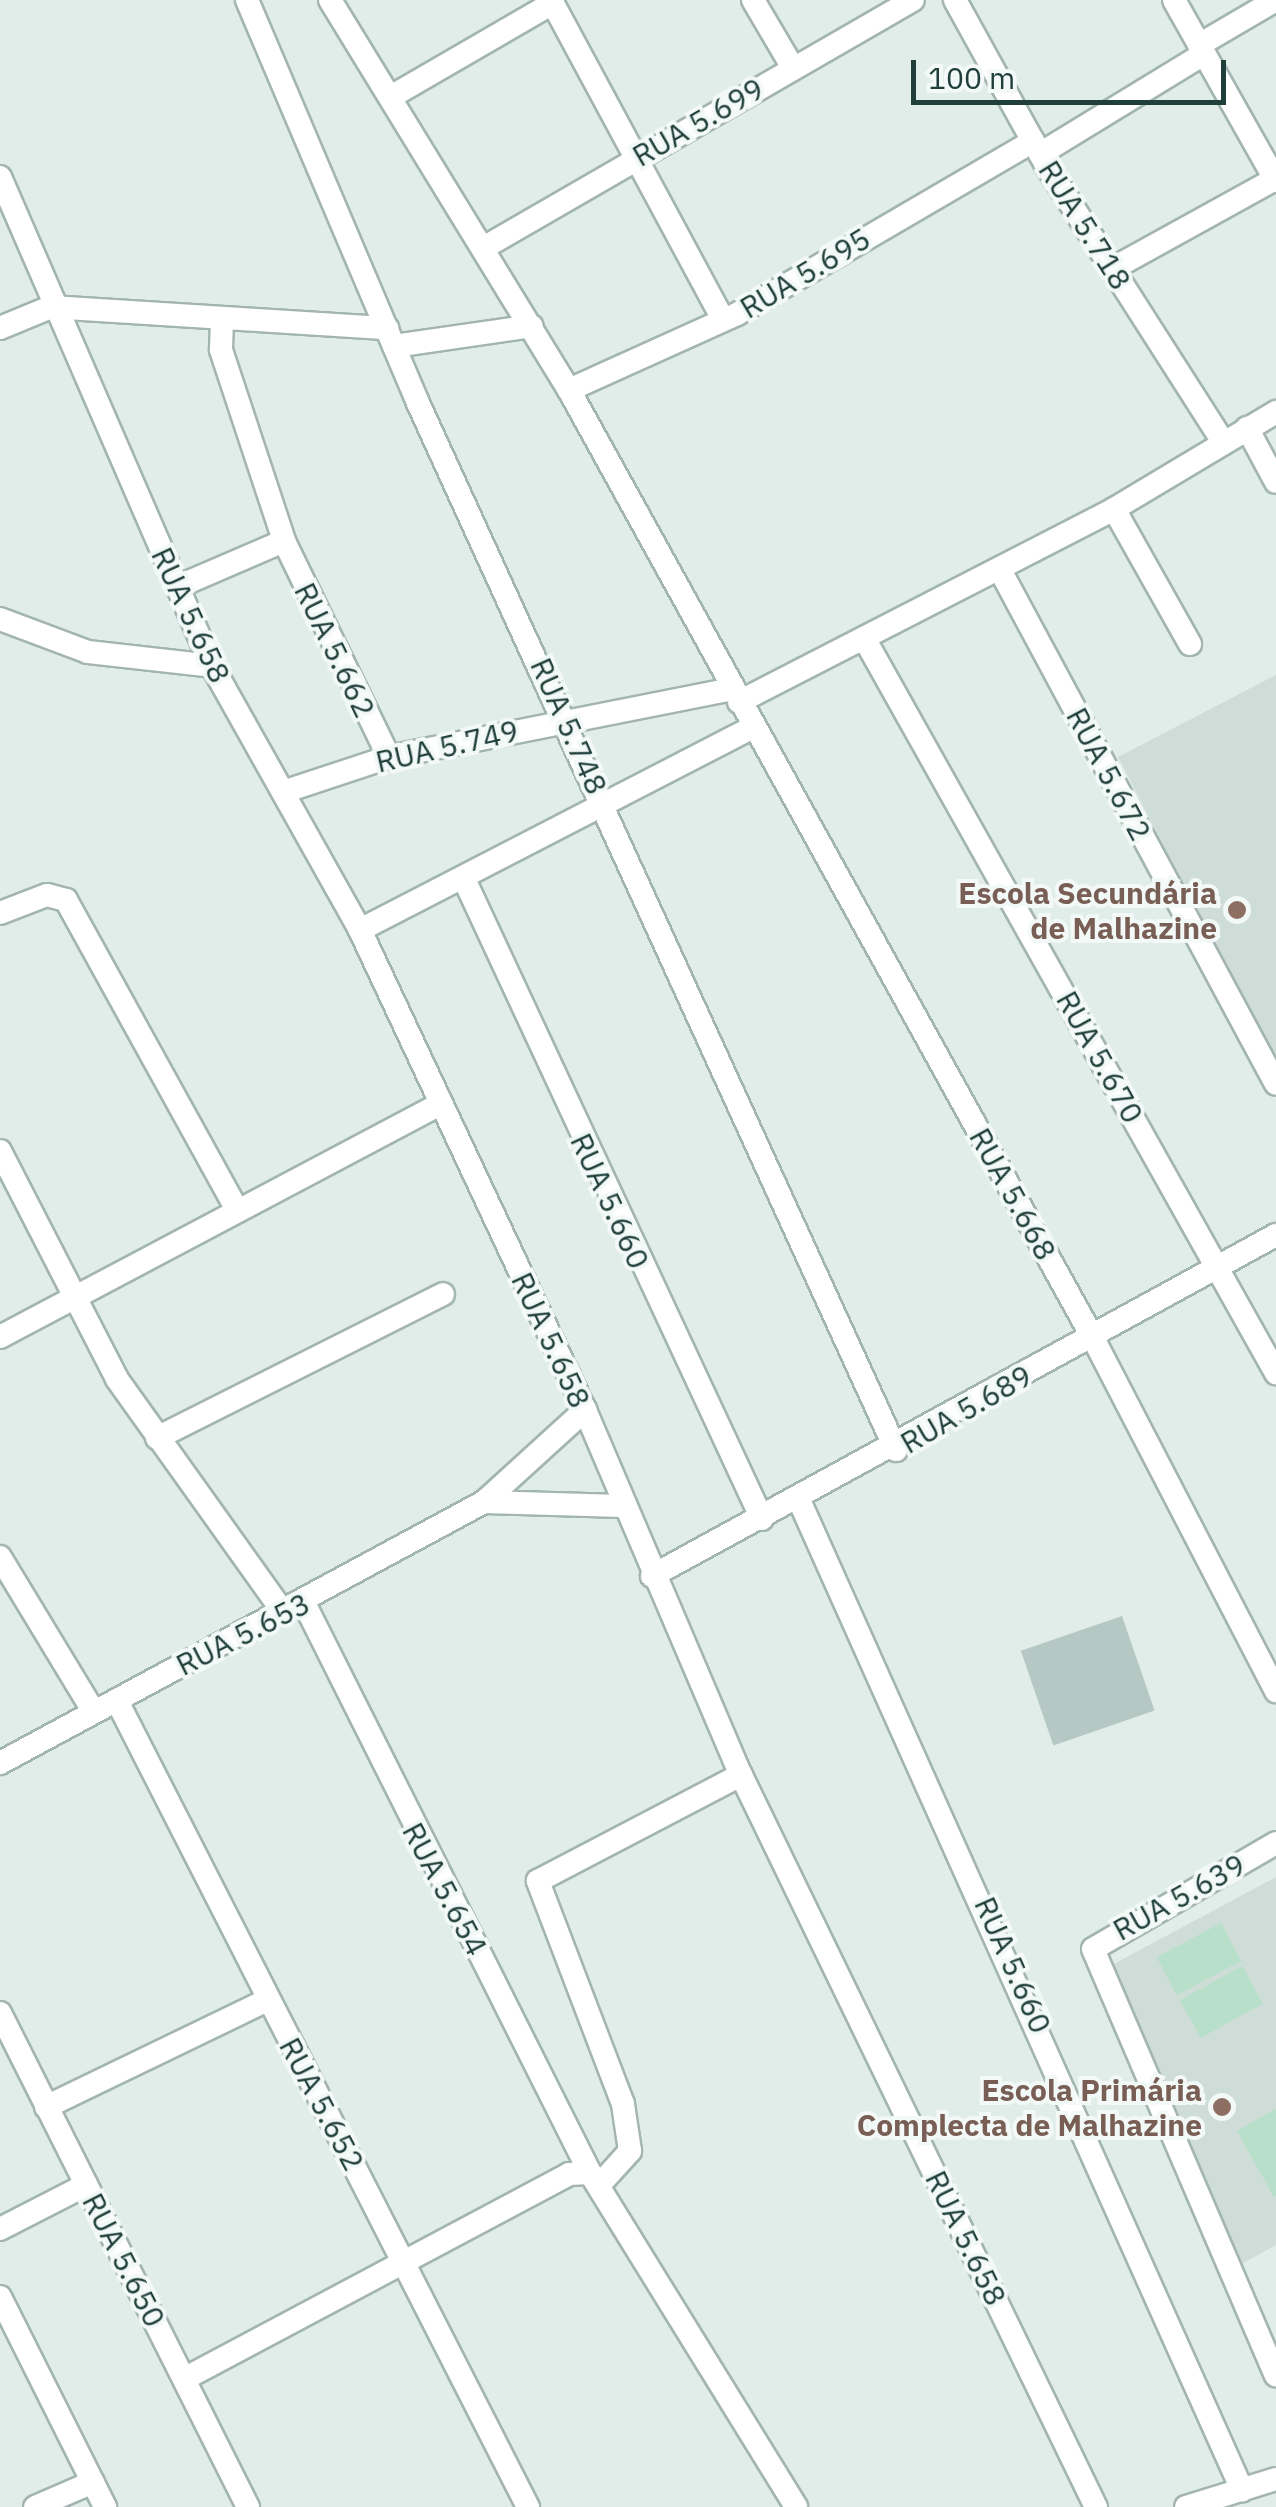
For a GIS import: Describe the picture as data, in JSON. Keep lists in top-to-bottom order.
{
  "streets": {
    "street": [
      "RUA 5.699",
      "RUA 5.718",
      "RUA 5.695",
      "RUA 5.658",
      "RUA 5.662",
      "RUA 5.748",
      "RUA 5.749",
      "RUA 5.672",
      "RUA 5.670",
      "RUA 5.668",
      "RUA 5.660",
      "RUA 5.689",
      "RUA 5.653",
      "RUA 5.654",
      "RUA 5.639",
      "RUA 5.652",
      "RUA 5.650"
    ]
  },
  "crossings": [
    ["RUA 5.718", "RUA 5.695"],
    ["RUA 5.718", "RUA 5.749"],
    ["RUA 5.658", "RUA 5.749"],
    ["RUA 5.658", "RUA 5.689"],
    ["RUA 5.658", "RUA 5.653"],
    ["RUA 5.662", "RUA 5.749"],
    ["RUA 5.748", "RUA 5.749"],
    ["RUA 5.748", "RUA 5.689"],
    ["RUA 5.749", "RUA 5.672"],
    ["RUA 5.749", "RUA 5.670"],
    ["RUA 5.749", "RUA 5.668"],
    ["RUA 5.670", "RUA 5.689"],
    ["RUA 5.668", "RUA 5.689"],
    ["RUA 5.660", "RUA 5.689"],
    ["RUA 5.653", "RUA 5.654"],
    ["RUA 5.653", "RUA 5.652"]
  ],
  "places": ["Escola Secundária de Malhazine", "Escola Primária Complecta de Malhazine"],
  "scale_bar": "100 m"
}
